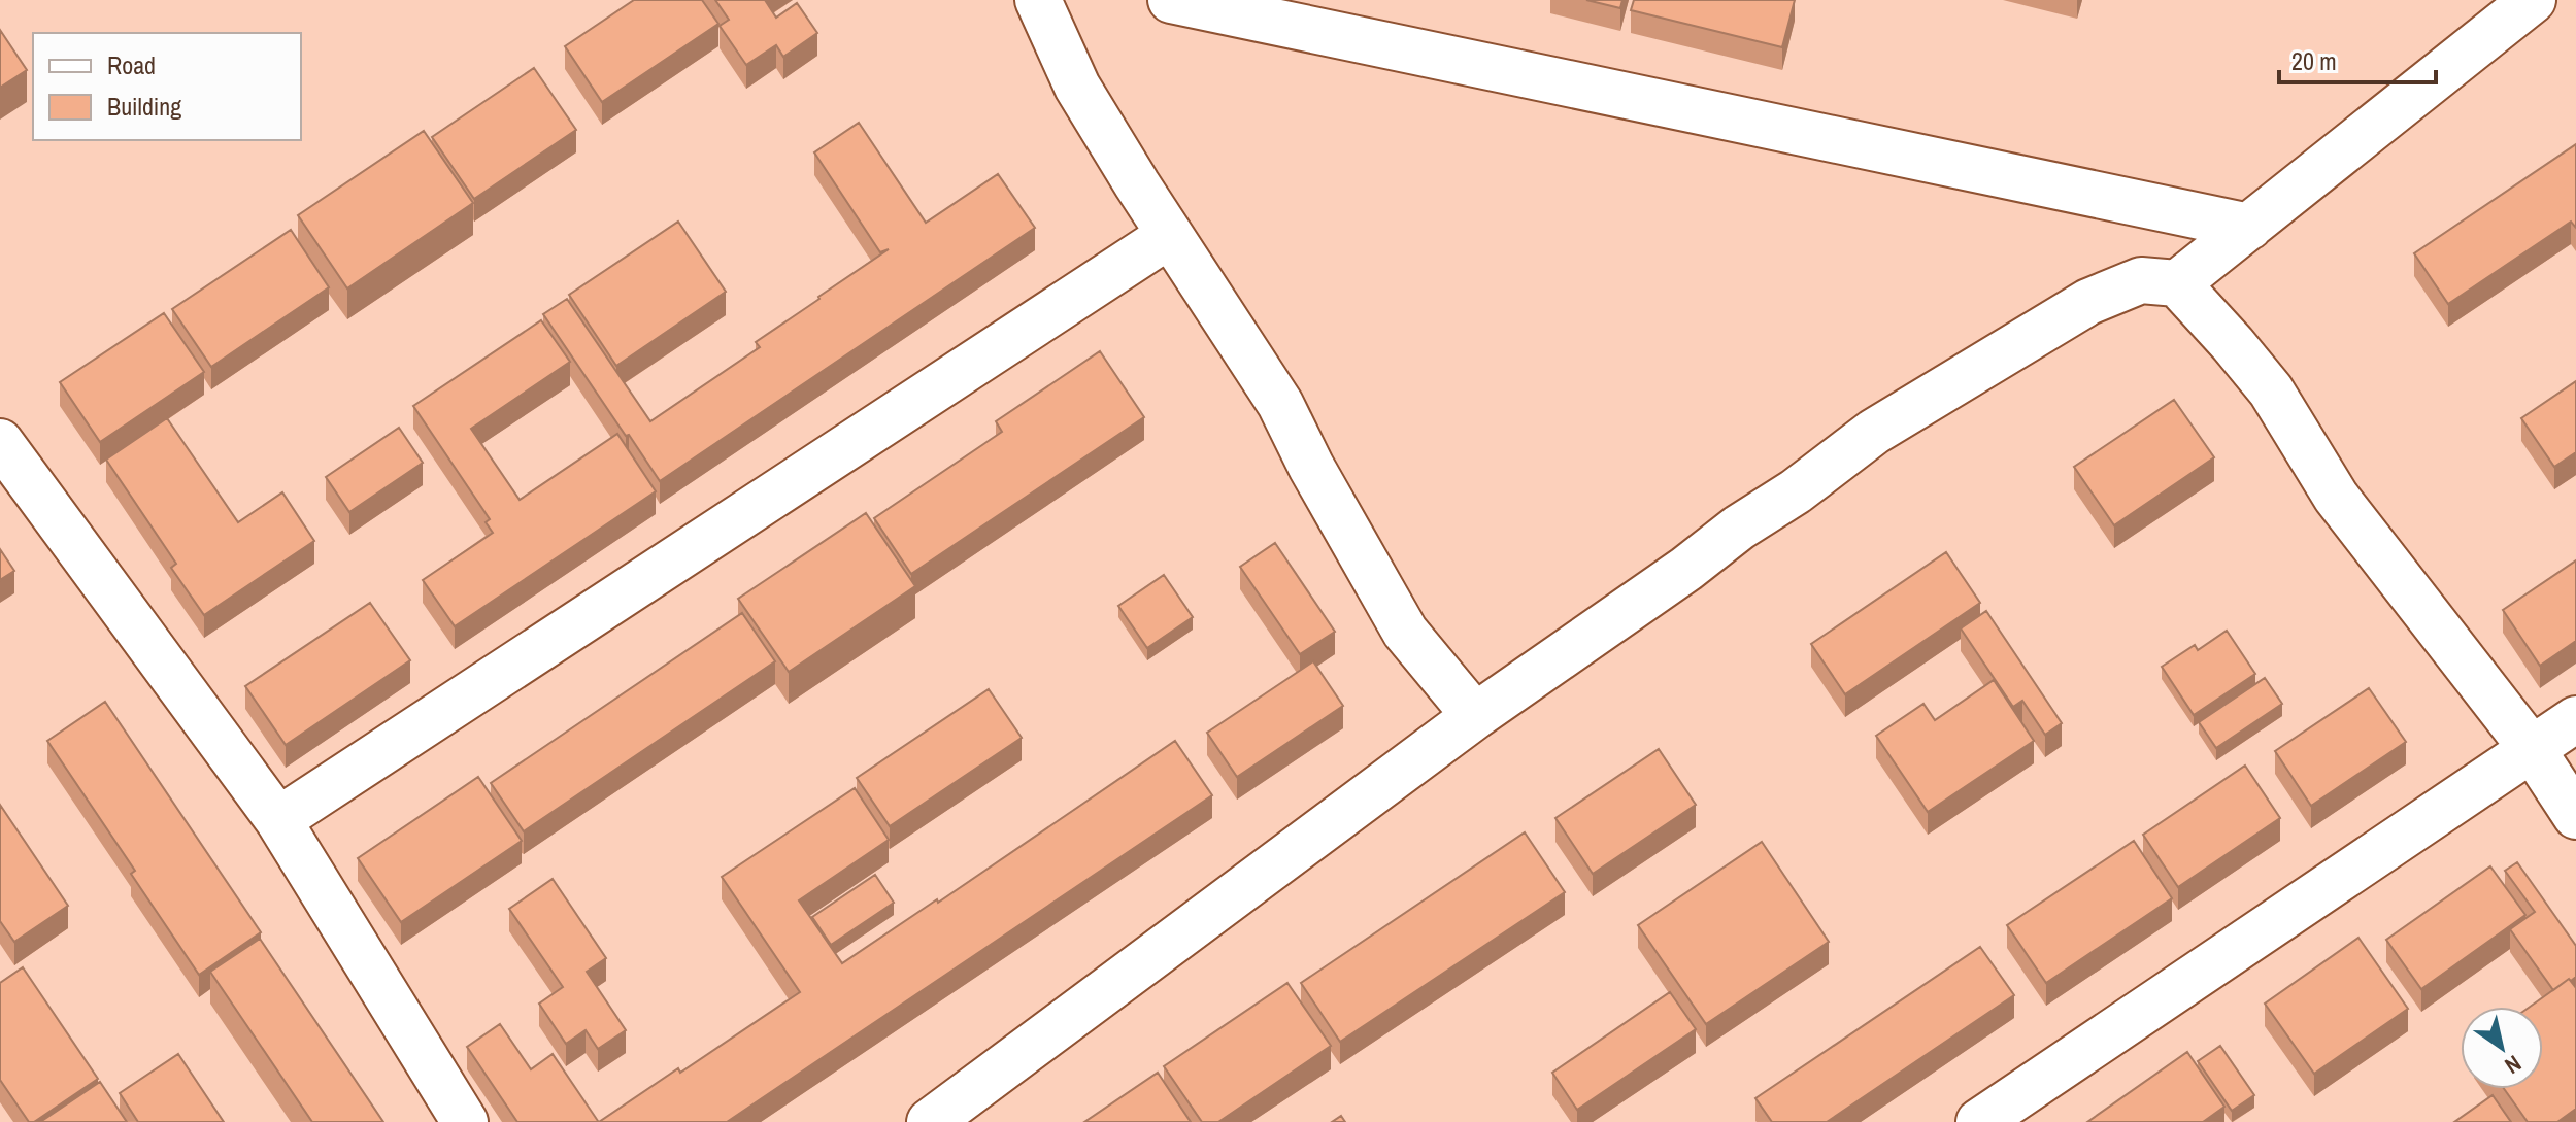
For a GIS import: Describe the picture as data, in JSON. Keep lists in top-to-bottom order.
{
  "legend": ["Road", "Building"],
  "scale_bar": "20 m",
  "north": "bottom right"
}
